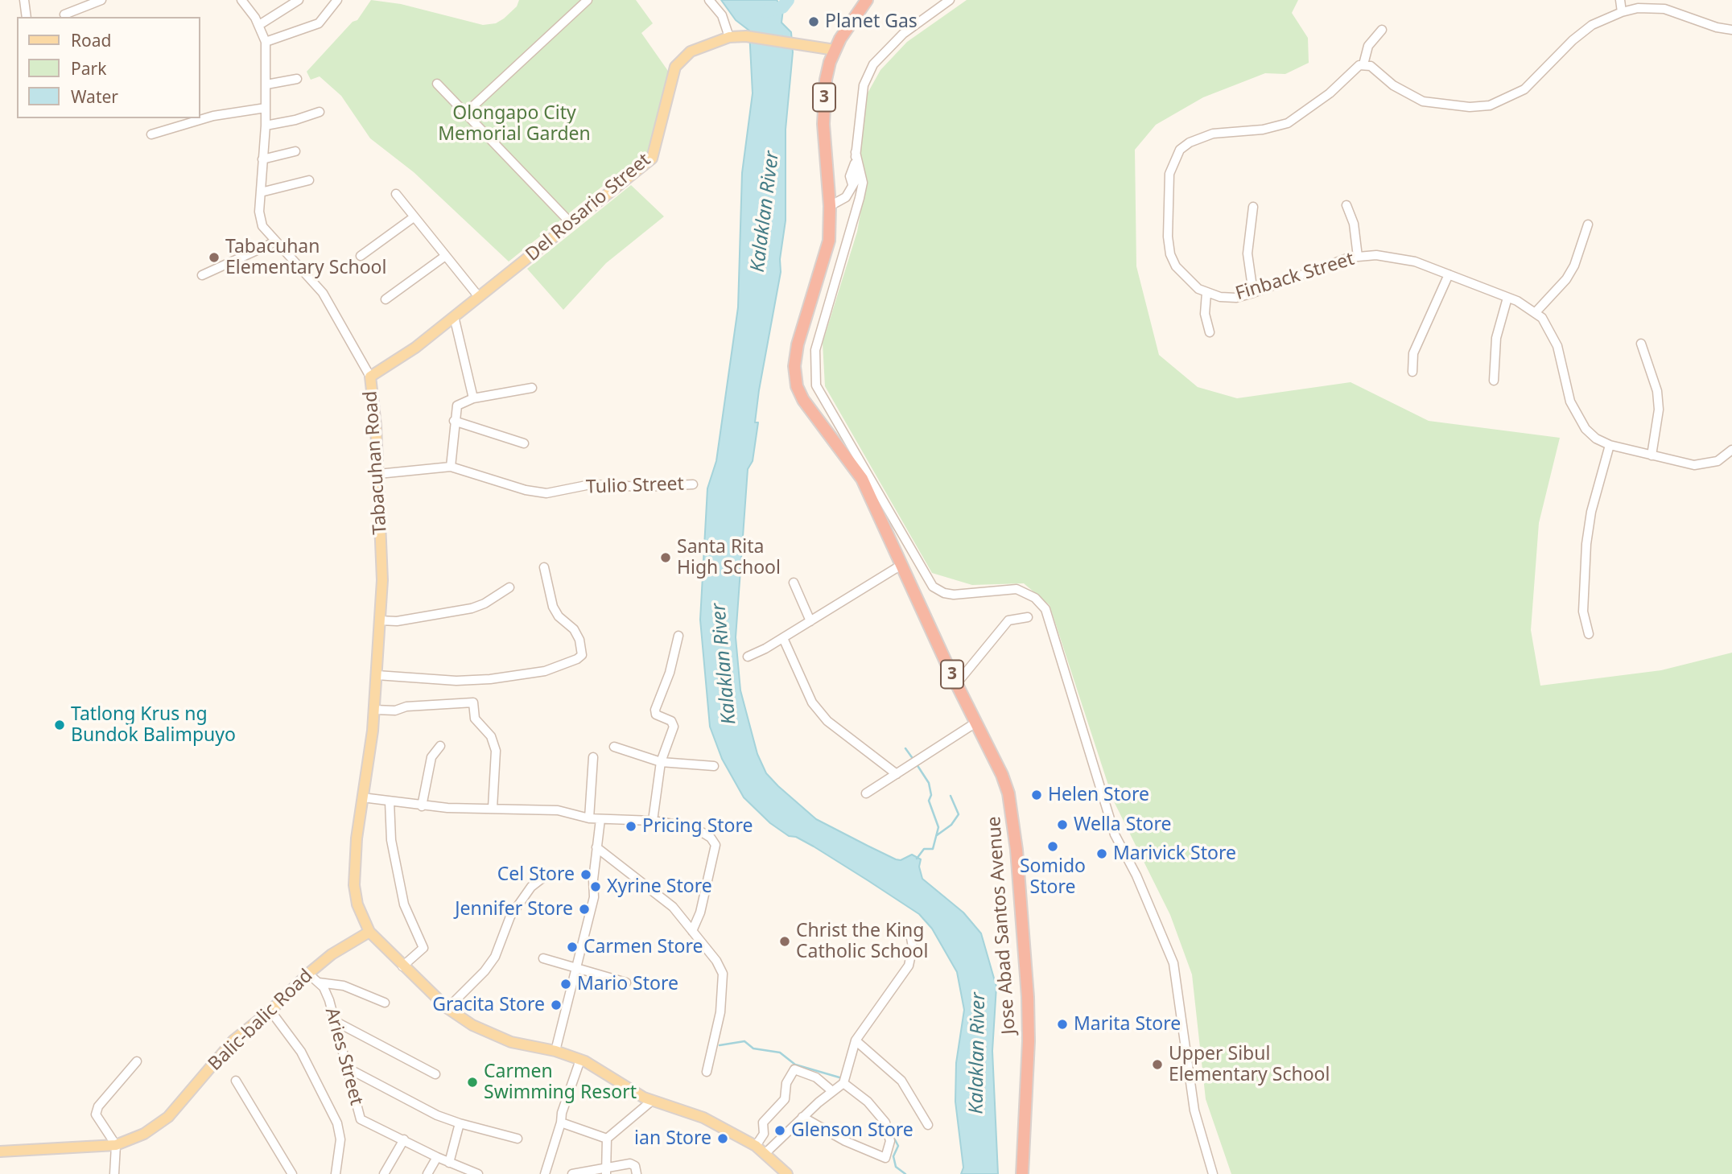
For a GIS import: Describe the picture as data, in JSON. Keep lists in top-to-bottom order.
{
  "streets": {
    "highway": ["3", "Jose Abad Santos Avenue"],
    "main road": ["Del Rosario Street", "Tabacuhan Road", "Balic-balic Road"],
    "street": ["Finback Street", "Tulio Street", "Aries Street"]
  },
  "crossings": [
    ["Del Rosario Street", "Tabacuhan Road"],
    ["Del Rosario Street", "Jose Abad Santos Avenue"],
    ["Tabacuhan Road", "Tulio Street"],
    ["Tabacuhan Road", "Balic-balic Road"],
    ["Balic-balic Road", "Aries Street"]
  ],
  "water": ["Kalaklan River"],
  "parks": ["Olongapo City Memorial Garden"],
  "places": [
    "Planet Gas",
    "Tabacuhan Elementary School",
    "Santa Rita High School",
    "Tatlong Krus ng Bundok Balimpuyo",
    "Helen Store",
    "Wella Store",
    "Pricing Store",
    "Somido Store",
    "Marivick Store",
    "Cel Store",
    "Xyrine Store",
    "Jennifer Store",
    "Christ the King Catholic School",
    "Carmen Store",
    "Mario Store",
    "Gracita Store",
    "Marita Store",
    "Upper Sibul Elementary School",
    "Carmen Swimming Resort",
    "Glenson Store",
    "ian Store"
  ],
  "legend": ["Road", "Park", "Water"]
}
